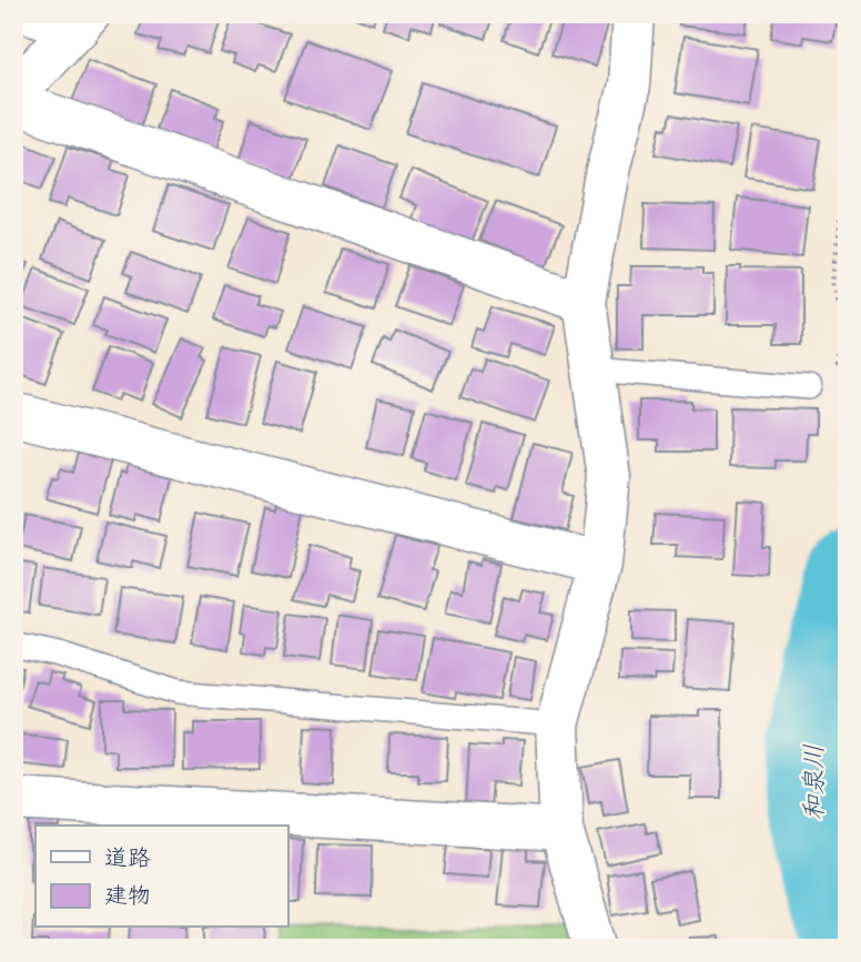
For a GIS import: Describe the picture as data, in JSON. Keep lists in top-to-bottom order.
{
  "water": ["和泉川"],
  "legend": ["道路", "建物"]
}
